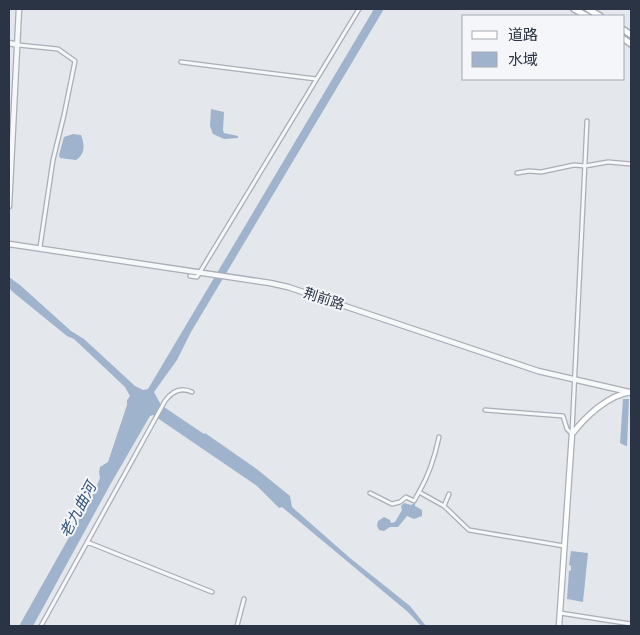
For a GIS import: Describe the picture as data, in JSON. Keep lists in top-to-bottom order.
{
  "streets": {
    "street": ["荆前路"]
  },
  "water": ["老九曲河"],
  "legend": ["道路", "水域"]
}
